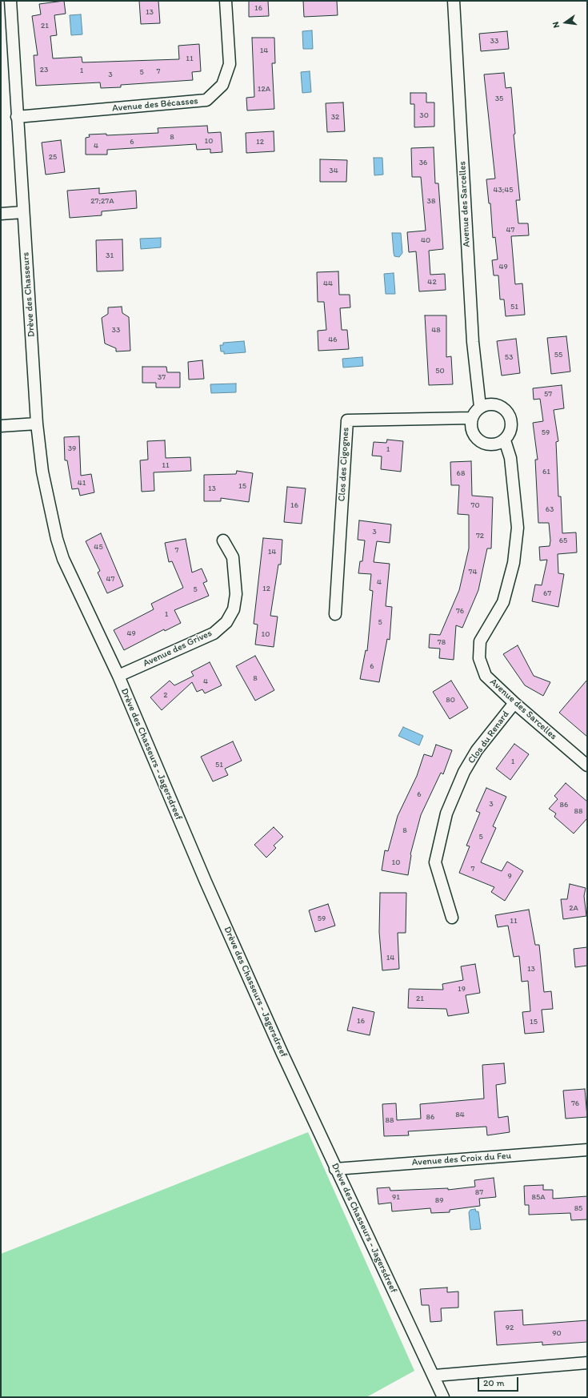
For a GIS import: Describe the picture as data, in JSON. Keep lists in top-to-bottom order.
{
  "streets": {
    "street": [
      "Avenue des Bécasses",
      "Avenue des Sarcelles",
      "Drève des Chasseurs",
      "Clos des Cigognes",
      "Avenue des Grives",
      "Clos du Renard",
      "Drève des Chasseurs - Jagersdreef",
      "Avenue des Croix du Feu"
    ]
  },
  "crossings": [
    ["Avenue des Bécasses", "Drève des Chasseurs"],
    ["Avenue des Sarcelles", "Clos des Cigognes"],
    ["Avenue des Sarcelles", "Clos du Renard"],
    ["Drève des Chasseurs", "Drève des Chasseurs - Jagersdreef"],
    ["Avenue des Grives", "Drève des Chasseurs - Jagersdreef"],
    ["Drève des Chasseurs - Jagersdreef", "Avenue des Croix du Feu"]
  ],
  "house_numbers": [
    "16",
    "13",
    "21",
    "33",
    "14",
    "11",
    "23",
    "1",
    "7",
    "5",
    "3",
    "12A",
    "35",
    "30",
    "32",
    "8",
    "10",
    "6",
    "12",
    "4",
    "25",
    "36",
    "34",
    "43;45",
    "27;27A",
    "38",
    "47",
    "40",
    "31",
    "49",
    "42",
    "44",
    "51",
    "33",
    "48",
    "46",
    "55",
    "53",
    "50",
    "37",
    "57",
    "59",
    "39",
    "1",
    "11",
    "61",
    "68",
    "41",
    "15",
    "13",
    "16",
    "70",
    "63",
    "3",
    "72",
    "65",
    "45",
    "7",
    "14",
    "74",
    "47",
    "4",
    "12",
    "5",
    "67",
    "76",
    "1",
    "5",
    "49",
    "10",
    "78",
    "6",
    "8",
    "4",
    "2",
    "80",
    "1",
    "51",
    "6",
    "3",
    "86",
    "88",
    "8",
    "5",
    "10",
    "7",
    "9",
    "2A",
    "59",
    "11",
    "14",
    "13",
    "19",
    "21",
    "16",
    "15",
    "76",
    "84",
    "86",
    "88",
    "87",
    "91",
    "85A",
    "89",
    "85",
    "92",
    "90"
  ],
  "scale_bar": "20 m",
  "north": "left"
}
